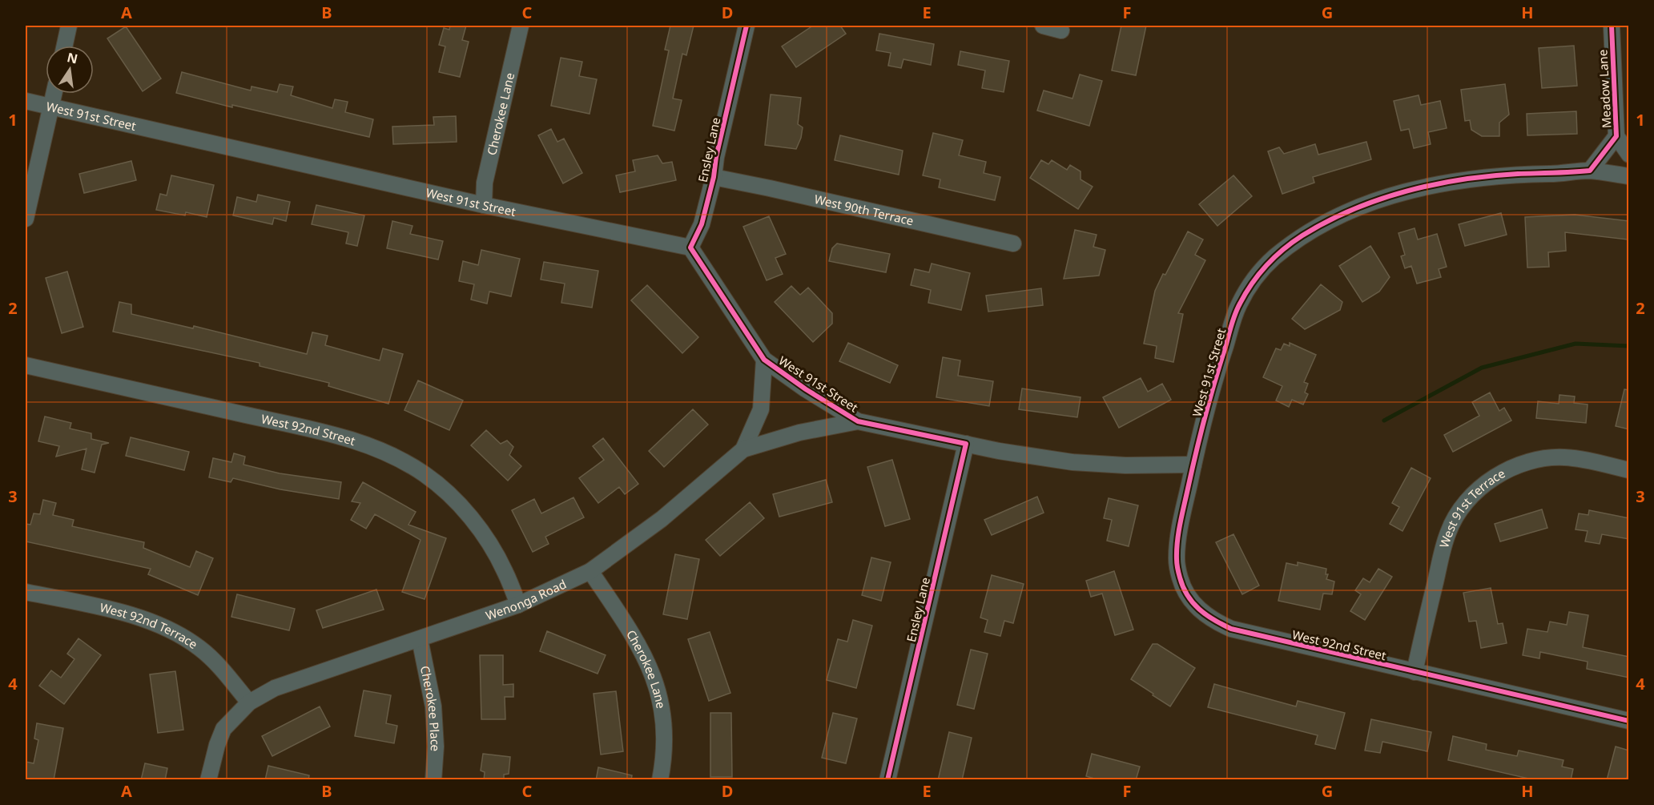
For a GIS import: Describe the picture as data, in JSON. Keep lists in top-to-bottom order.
{
  "streets": {
    "street": [
      "Meadow Lane",
      "Cherokee Lane",
      "West 91st Street",
      "Ensley Lane",
      "West 90th Terrace",
      "West 92nd Street",
      "West 91st Terrace",
      "Wenonga Road",
      "West 92nd Terrace",
      "Cherokee Place"
    ]
  },
  "crossings": [
    ["Meadow Lane", "West 91st Street"],
    ["Cherokee Lane", "West 91st Street"],
    ["Cherokee Lane", "Wenonga Road"],
    ["West 91st Street", "Ensley Lane"],
    ["West 91st Street", "West 92nd Street"],
    ["West 91st Street", "Wenonga Road"],
    ["Ensley Lane", "West 90th Terrace"],
    ["West 92nd Street", "West 91st Terrace"],
    ["West 92nd Street", "Wenonga Road"],
    ["Wenonga Road", "West 92nd Terrace"],
    ["Wenonga Road", "Cherokee Place"]
  ],
  "north": "top",
  "grid": {
    "columns": [
      "A",
      "B",
      "C",
      "D",
      "E",
      "F",
      "G",
      "H"
    ],
    "rows": [
      "1",
      "2",
      "3",
      "4"
    ]
  }
}
